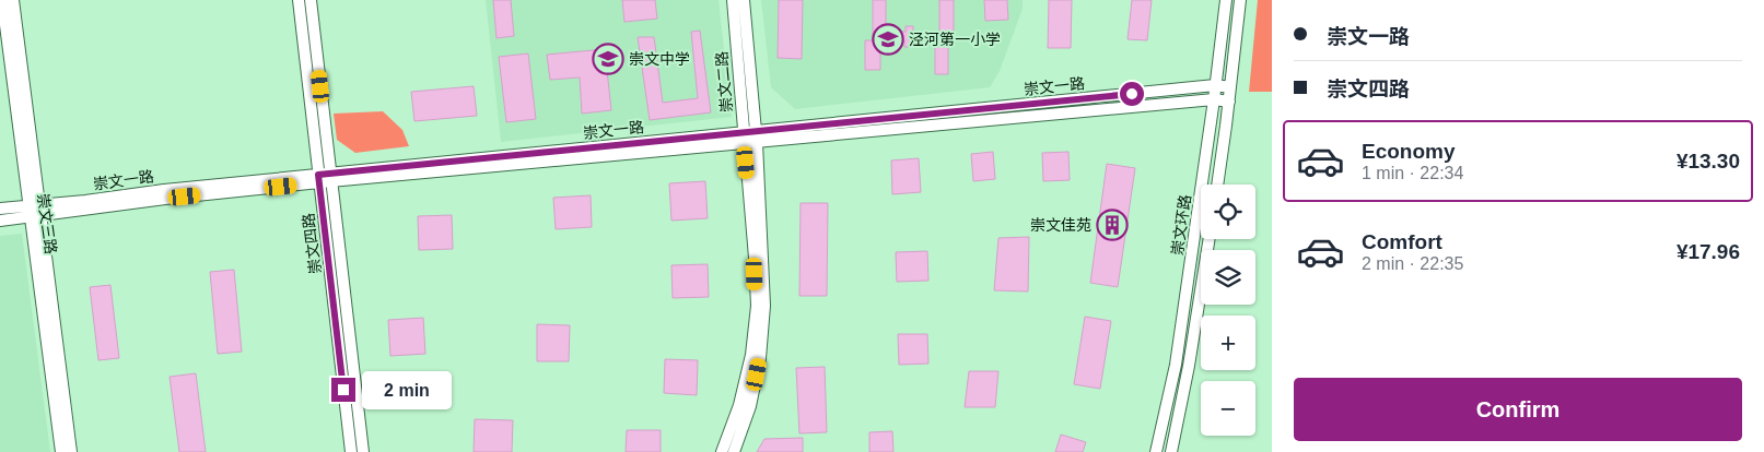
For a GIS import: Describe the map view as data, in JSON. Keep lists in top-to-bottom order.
{
  "streets": {
    "street": [
      "崇文二路",
      "崇文一路",
      "崇文三路",
      "崇文环路",
      "崇文四路"
    ]
  },
  "crossings": [
    ["崇文二路", "崇文一路"],
    ["崇文一路", "崇文三路"],
    ["崇文一路", "崇文环路"],
    ["崇文一路", "崇文四路"]
  ],
  "places": {
    "school or university": ["泾河第一小学", "崇文中学"],
    "building": ["崇文佳苑"]
  },
  "page": {
    "banner": ["崇文一路", "崇文四路"],
    "list": [
      {
        "name": "Economy",
        "note": "1 min · 22:34",
        "value": "¥13.30"
      },
      {
        "name": "Comfort",
        "note": "2 min · 22:35",
        "value": "¥17.96"
      }
    ],
    "map_buttons": ["+", "−"],
    "buttons": "Confirm",
    "bubble": "2 min"
  }
}
